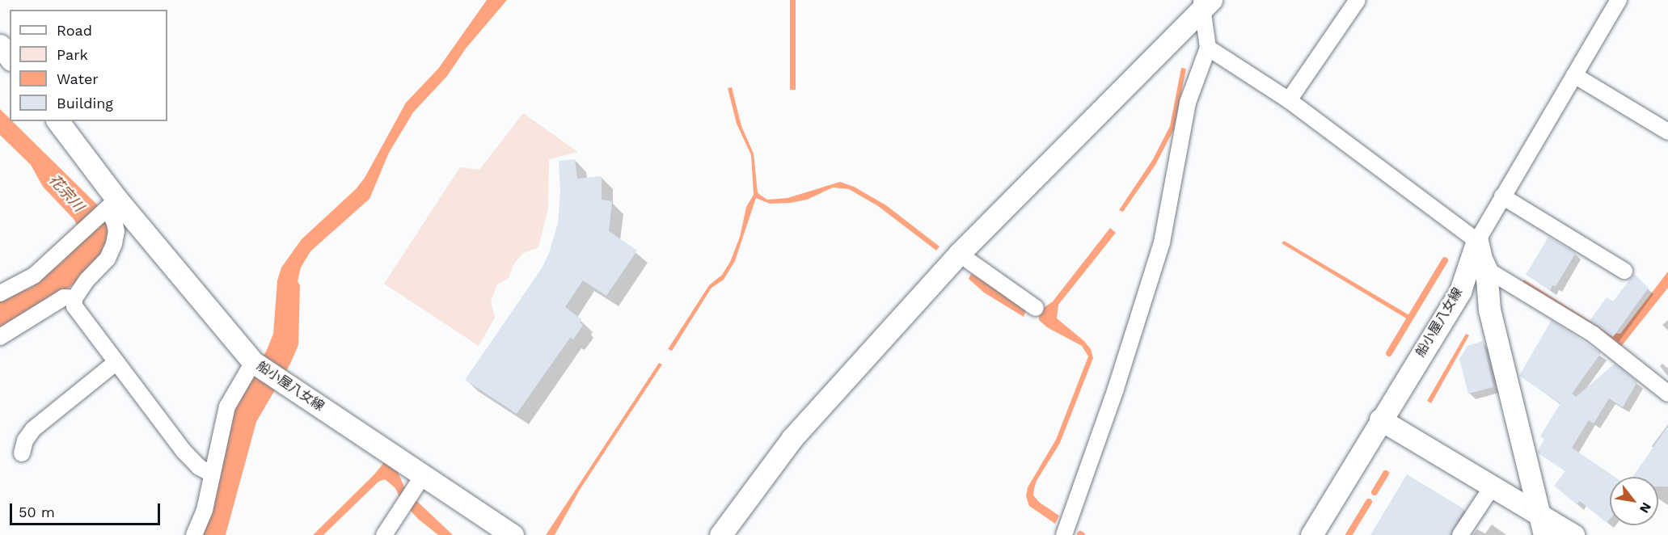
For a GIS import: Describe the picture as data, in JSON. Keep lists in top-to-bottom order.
{
  "streets": {
    "main road": ["船小屋八女線"]
  },
  "water": ["花宗川"],
  "legend": [
    "Road",
    "Park",
    "Water",
    "Building"
  ],
  "scale_bar": "50 m",
  "north": "bottom right"
}
